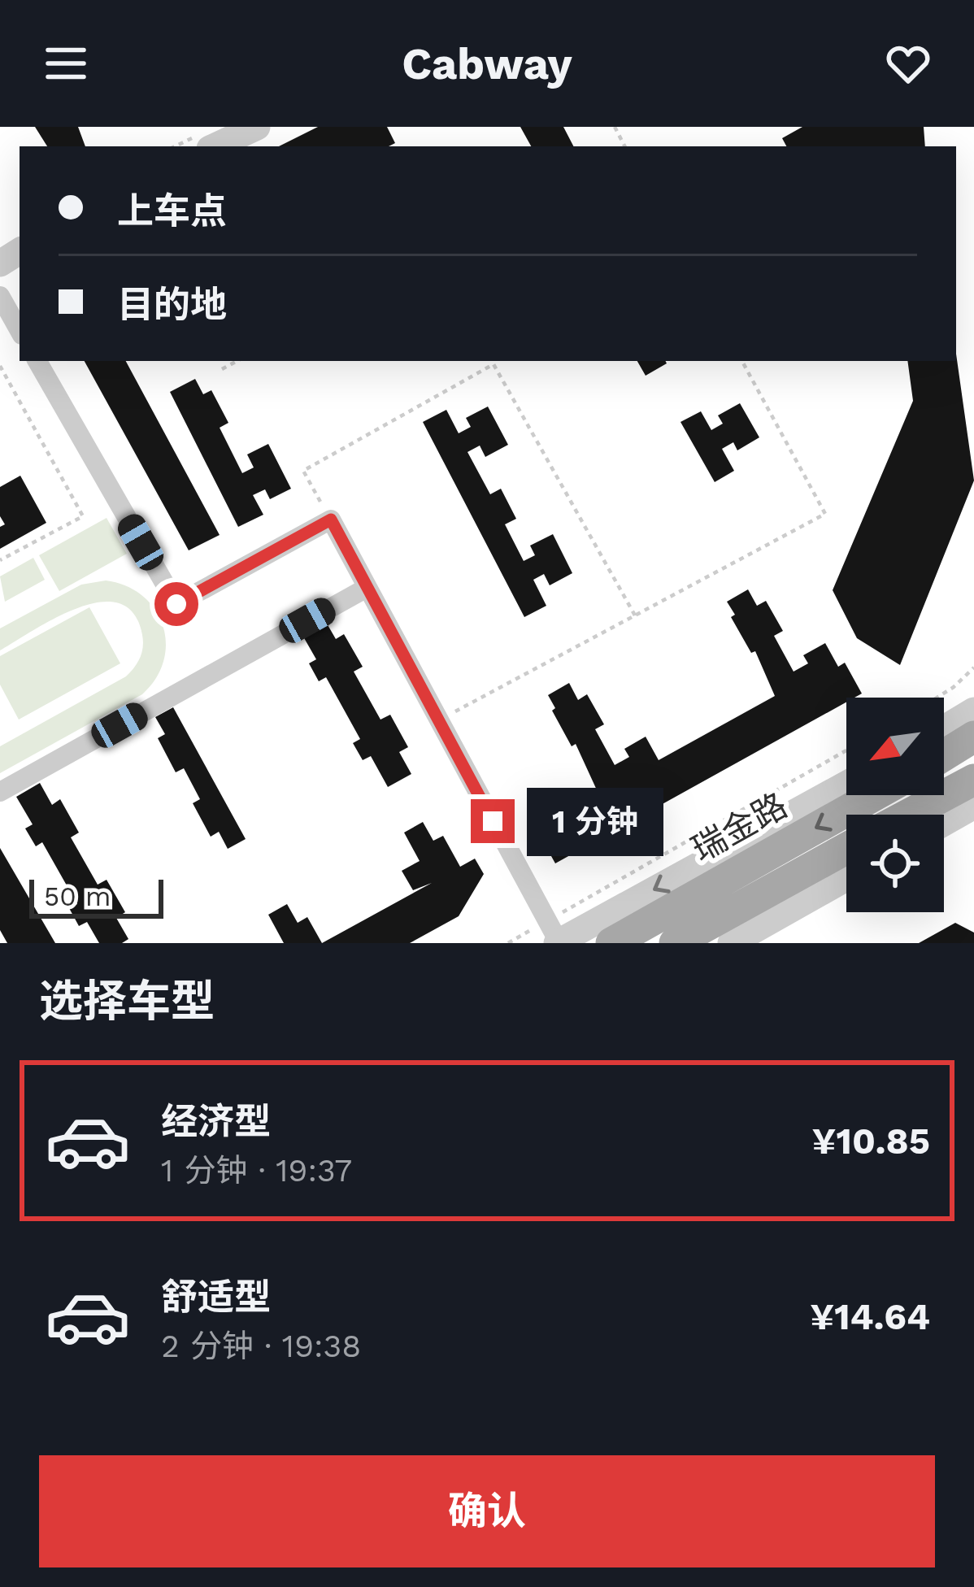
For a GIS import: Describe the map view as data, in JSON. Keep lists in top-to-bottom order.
{
  "streets": {
    "main road": ["瑞金路"]
  },
  "scale_bar": "50 m",
  "north": "bottom left",
  "page": {
    "header": "Cabway",
    "banner": ["上车点", "目的地"],
    "bubble": "1 分钟",
    "scale": "50 m",
    "heading": "选择车型",
    "list": [
      {
        "name": "经济型",
        "note": "1 分钟 · 19:37",
        "value": "¥10.85"
      },
      {
        "name": "舒适型",
        "note": "2 分钟 · 19:38",
        "value": "¥14.64"
      }
    ],
    "buttons": "确认"
  }
}
